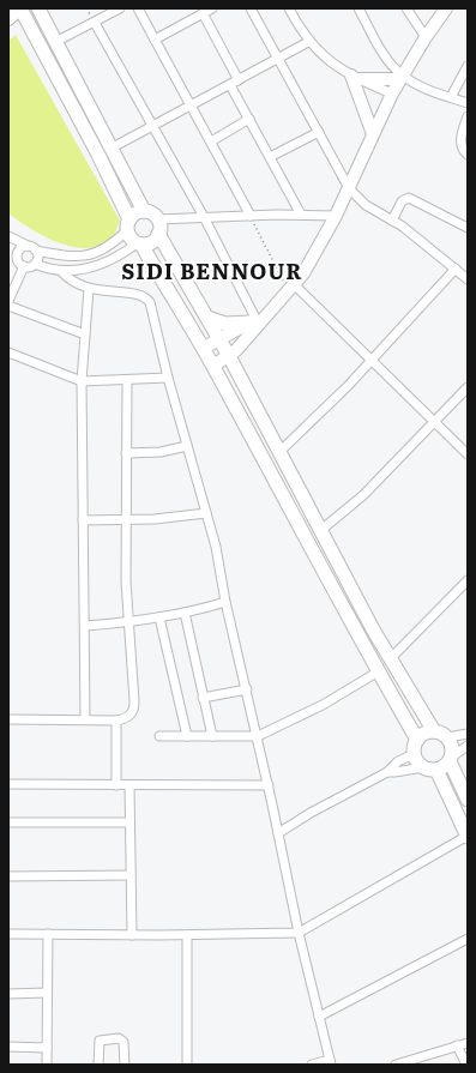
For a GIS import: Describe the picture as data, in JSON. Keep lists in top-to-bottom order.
{
  "districts": ["SIDI BENNOUR"]
}
